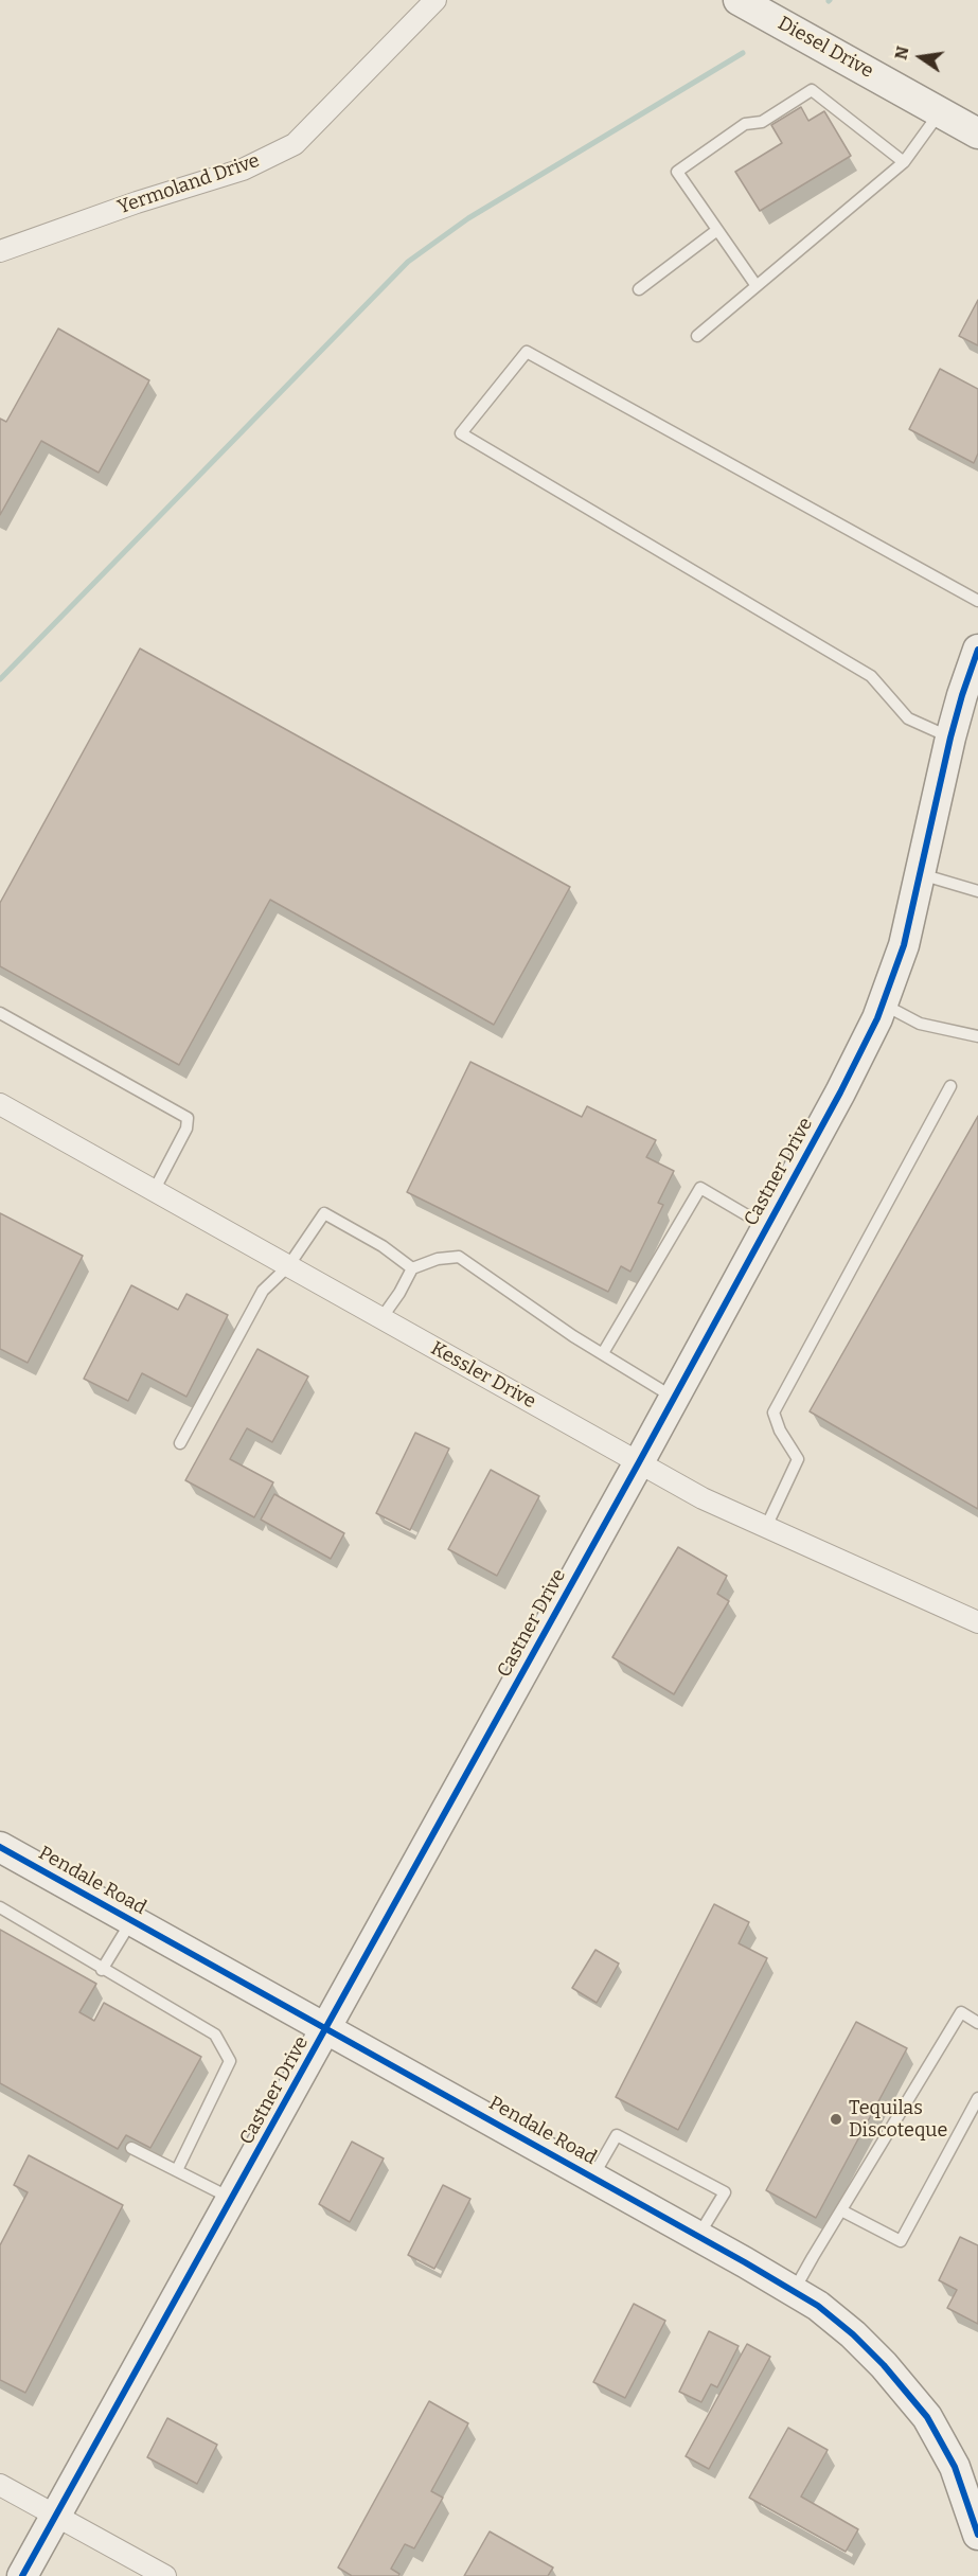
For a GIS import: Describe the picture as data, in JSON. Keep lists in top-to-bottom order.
{
  "streets": {
    "street": [
      "Diesel Drive",
      "Yermoland Drive",
      "Castner Drive",
      "Kessler Drive",
      "Pendale Road"
    ]
  },
  "crossings": [
    ["Castner Drive", "Kessler Drive"],
    ["Castner Drive", "Pendale Road"]
  ],
  "places": ["Tequilas Discoteque"],
  "north": "left"
}
